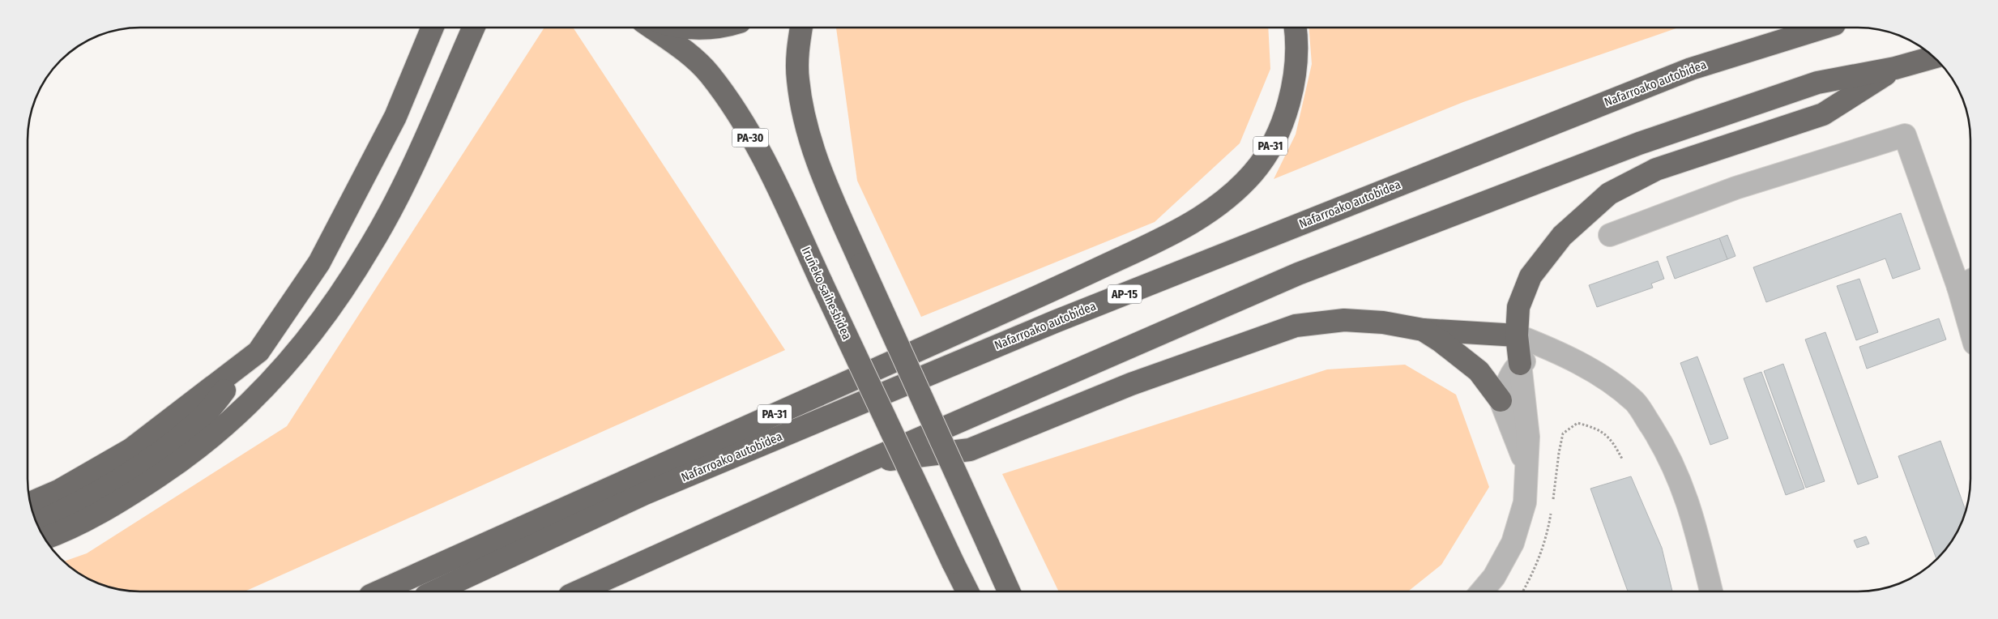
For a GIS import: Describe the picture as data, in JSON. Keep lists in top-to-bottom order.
{
  "streets": {
    "highway": [
      "Nafarroako autobidea",
      "PA-30",
      "PA-31",
      "Iruñeko saihesbidea",
      "AP-15"
    ]
  }
}
